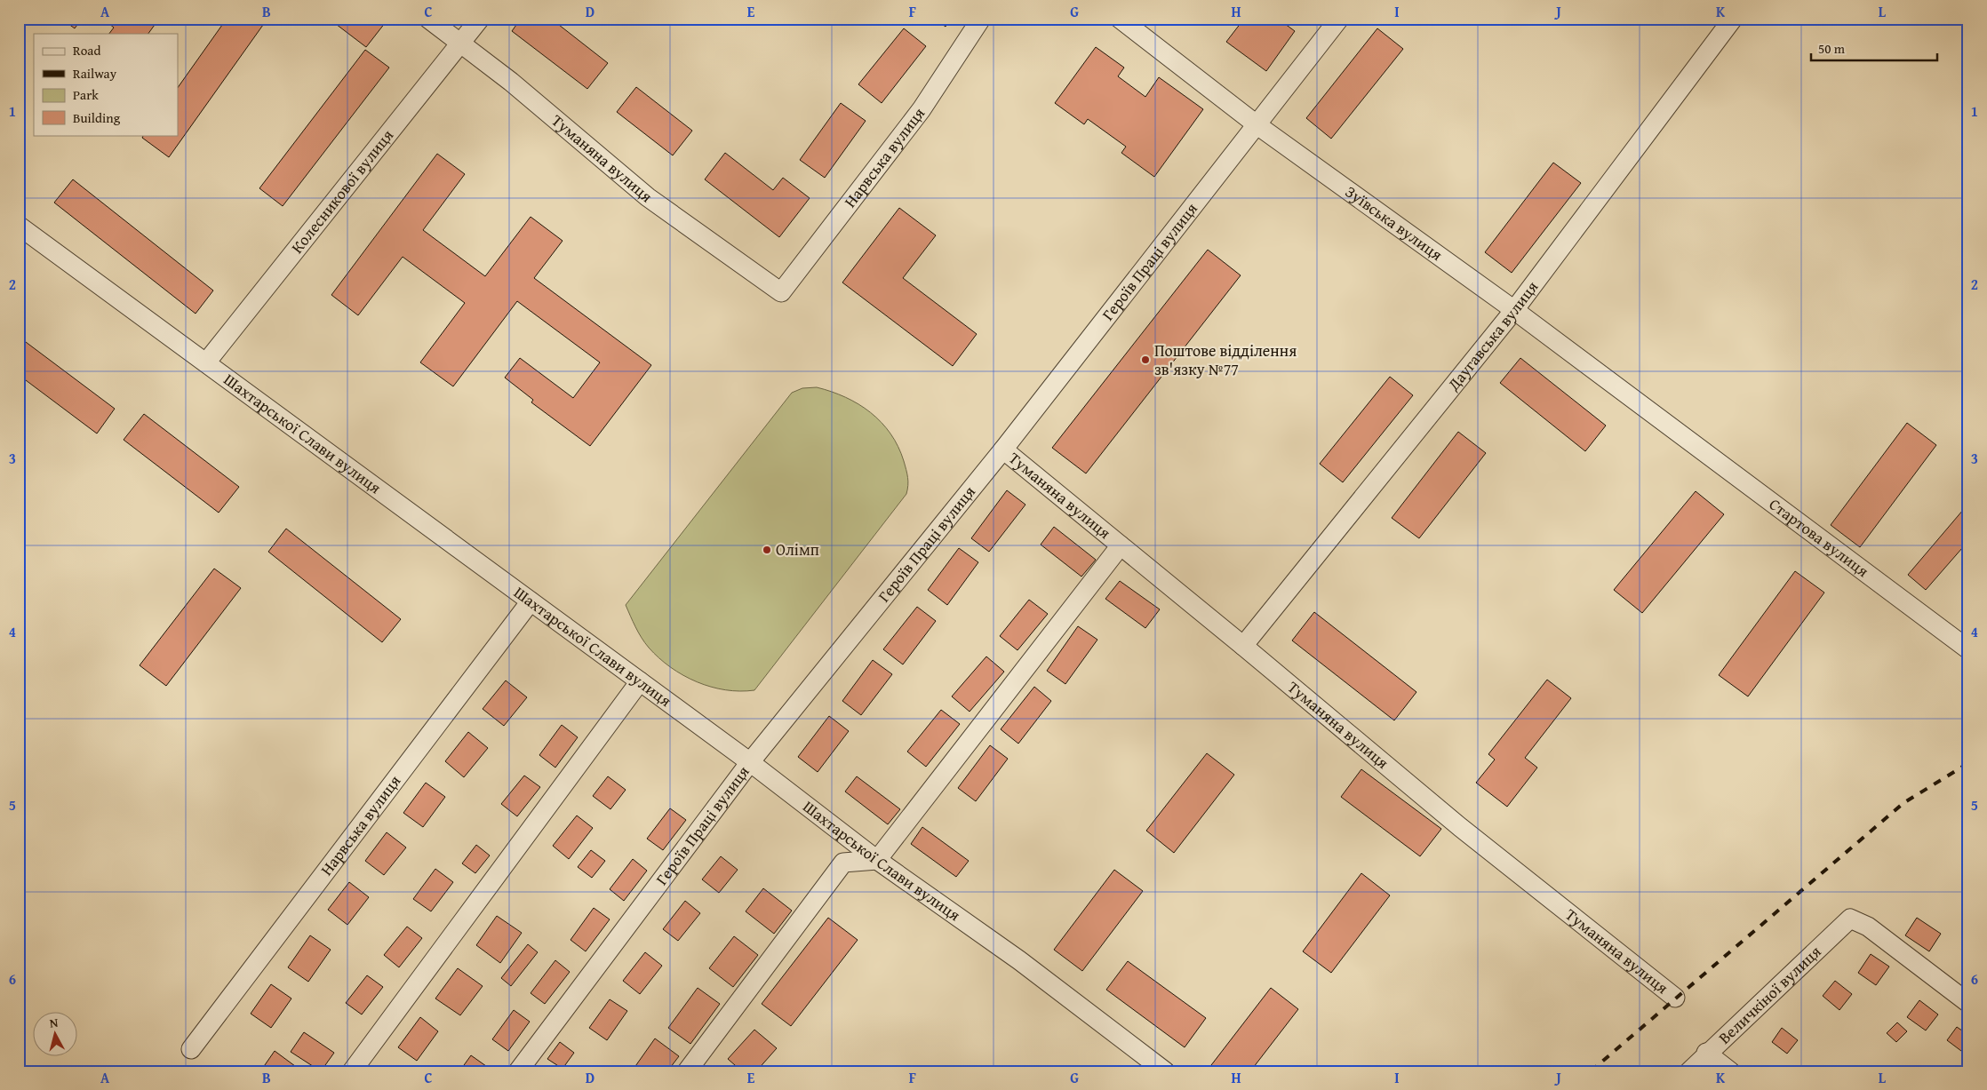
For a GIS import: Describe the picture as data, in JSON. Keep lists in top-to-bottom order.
{
  "streets": {
    "street": [
      "Нарвська вулиця",
      "Туманяна вулиця",
      "Колесникової вулиця",
      "Зуївська вулиця",
      "Героїв Праці вулиця",
      "Даугавська вулиця",
      "Шахтарської Слави вулиця",
      "Стартова вулиця",
      "Величкіної вулиця"
    ]
  },
  "crossings": [
    ["Нарвська вулиця", "Туманяна вулиця"],
    ["Нарвська вулиця", "Шахтарської Слави вулиця"],
    ["Туманяна вулиця", "Колесникової вулиця"],
    ["Туманяна вулиця", "Героїв Праці вулиця"],
    ["Туманяна вулиця", "Даугавська вулиця"],
    ["Колесникової вулиця", "Шахтарської Слави вулиця"],
    ["Зуївська вулиця", "Героїв Праці вулиця"],
    ["Зуївська вулиця", "Даугавська вулиця"],
    ["Зуївська вулиця", "Стартова вулиця"],
    ["Героїв Праці вулиця", "Шахтарської Слави вулиця"]
  ],
  "places": ["Поштове відділення зв'язку №77", "Олімп"],
  "legend": [
    "Road",
    "Railway",
    "Park",
    "Building"
  ],
  "scale_bar": "50 m",
  "north": "top",
  "grid": {
    "columns": [
      "A",
      "B",
      "C",
      "D",
      "E",
      "F",
      "G",
      "H",
      "I",
      "J",
      "K",
      "L"
    ],
    "rows": [
      "1",
      "2",
      "3",
      "4",
      "5",
      "6"
    ]
  }
}
